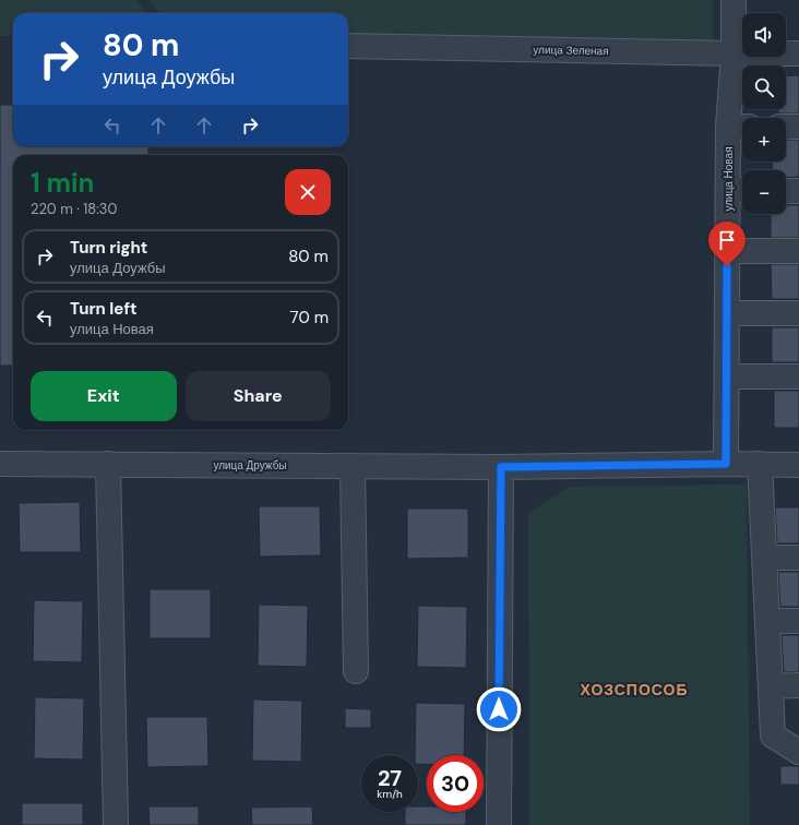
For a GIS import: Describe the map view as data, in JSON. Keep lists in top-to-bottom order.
{
  "streets": {
    "street": ["улица Зеленая", "улица Новая", "улица Дружбы"]
  },
  "crossings": [
    ["улица Зеленая", "улица Новая"],
    ["улица Новая", "улица Дружбы"]
  ],
  "districts": ["ХОЗСПОСОБ"],
  "page": {
    "map_buttons": ["+", "−"],
    "turn": ["80 m", "улица Доужбы"],
    "heading": ["1 min", "220 m · 18:30"],
    "list": [
      {
        "name": "Turn right",
        "note": "улица Доужбы",
        "value": "80 m"
      },
      {
        "name": "Turn left",
        "note": "улица Новая",
        "value": "70 m"
      }
    ],
    "buttons": ["Exit", "Share"],
    "speed": "27 km/h",
    "limit": "30"
  }
}
